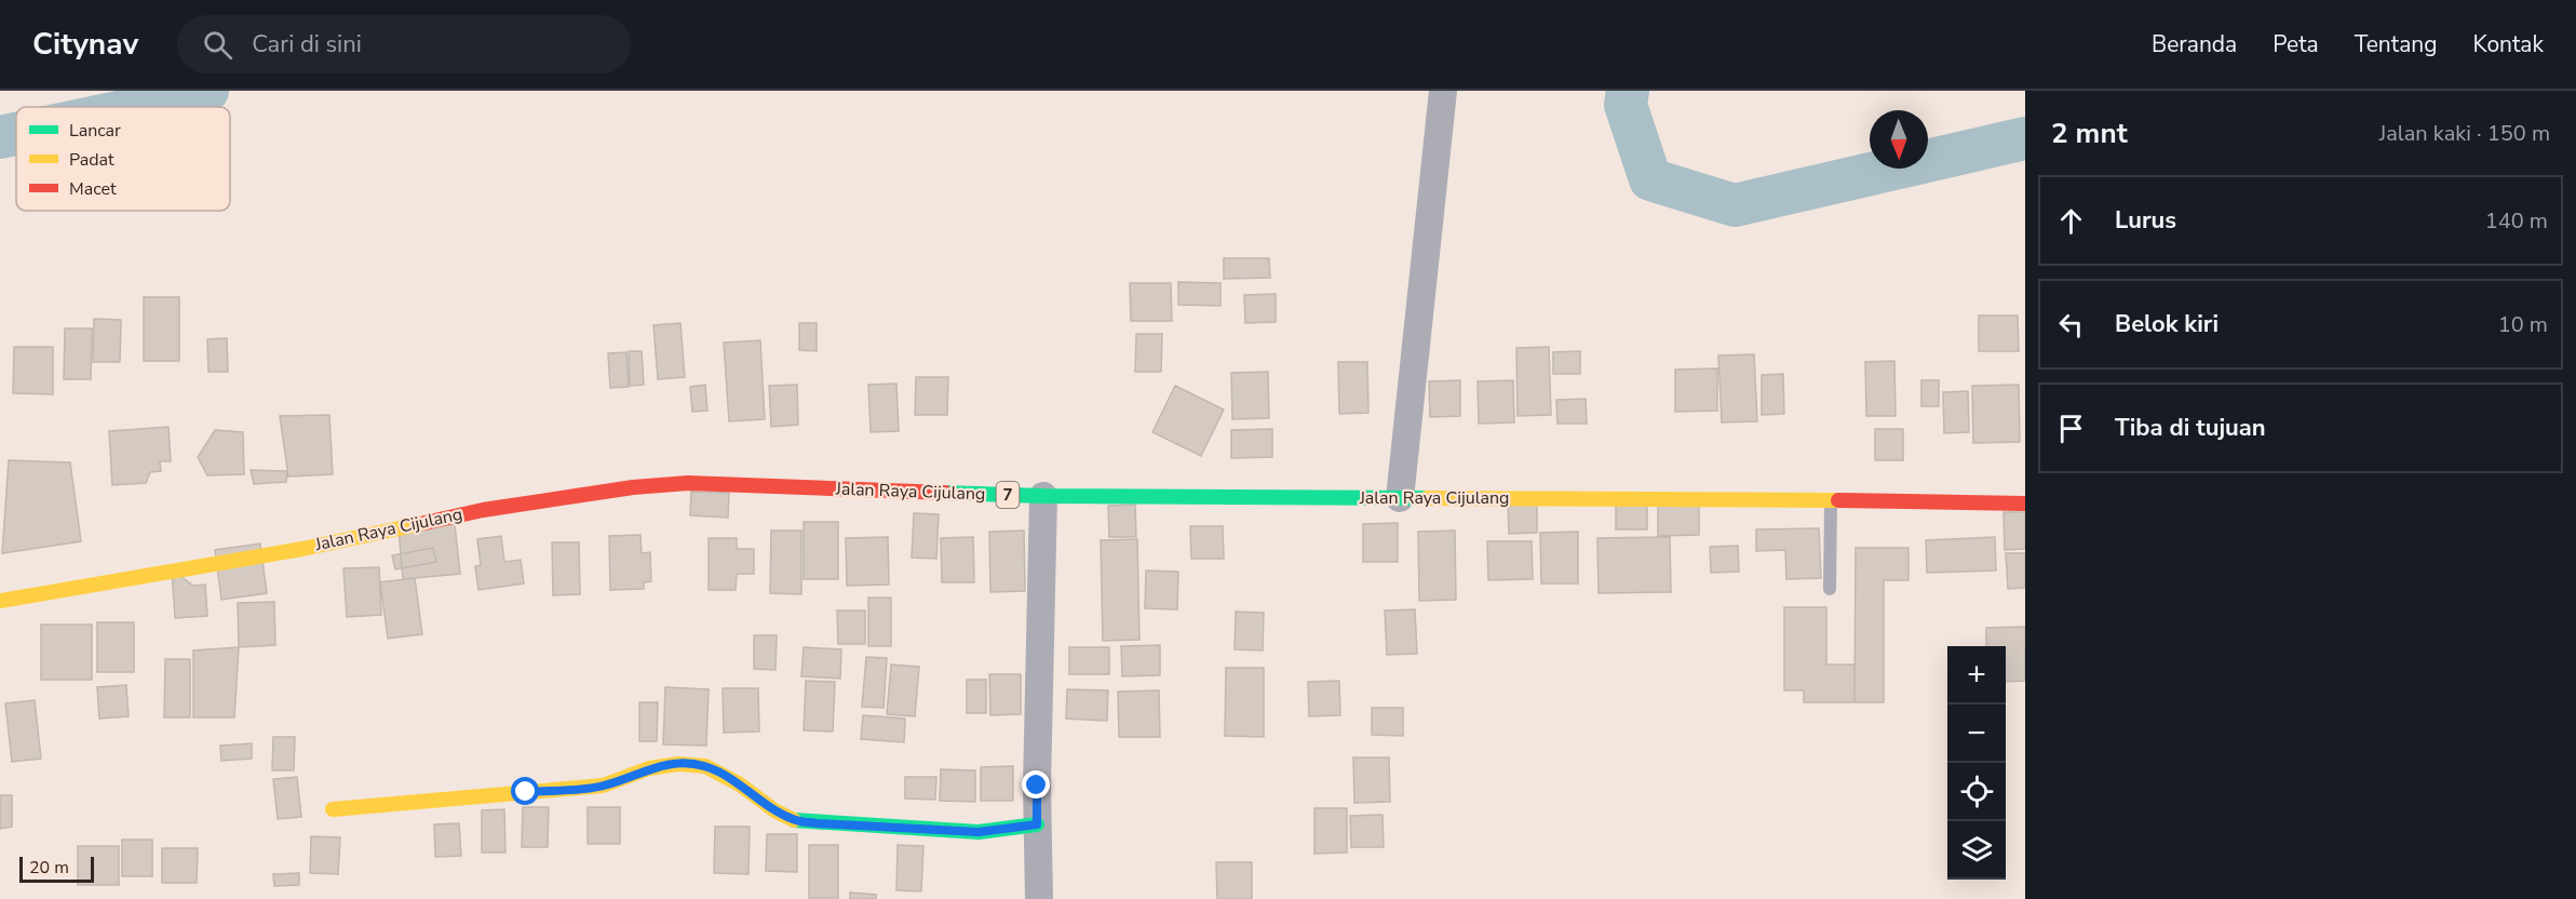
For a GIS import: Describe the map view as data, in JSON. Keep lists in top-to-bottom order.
{
  "streets": {
    "main road": ["Jalan Raya Cijulang", "7"]
  },
  "legend": ["Lancar", "Padat", "Macet"],
  "scale_bar": "20 m",
  "north": "bottom",
  "page": {
    "header": "Citynav",
    "search": "Cari di sini",
    "nav": [
      "Beranda",
      "Peta",
      "Tentang",
      "Kontak"
    ],
    "heading": ["2 mnt", "Jalan kaki · 150 m"],
    "list": [
      ["Lurus", "140 m"],
      ["Belok kiri", "10 m"],
      "Tiba di tujuan"
    ],
    "map_buttons": ["+", "−"],
    "scale": "20 m"
  }
}
